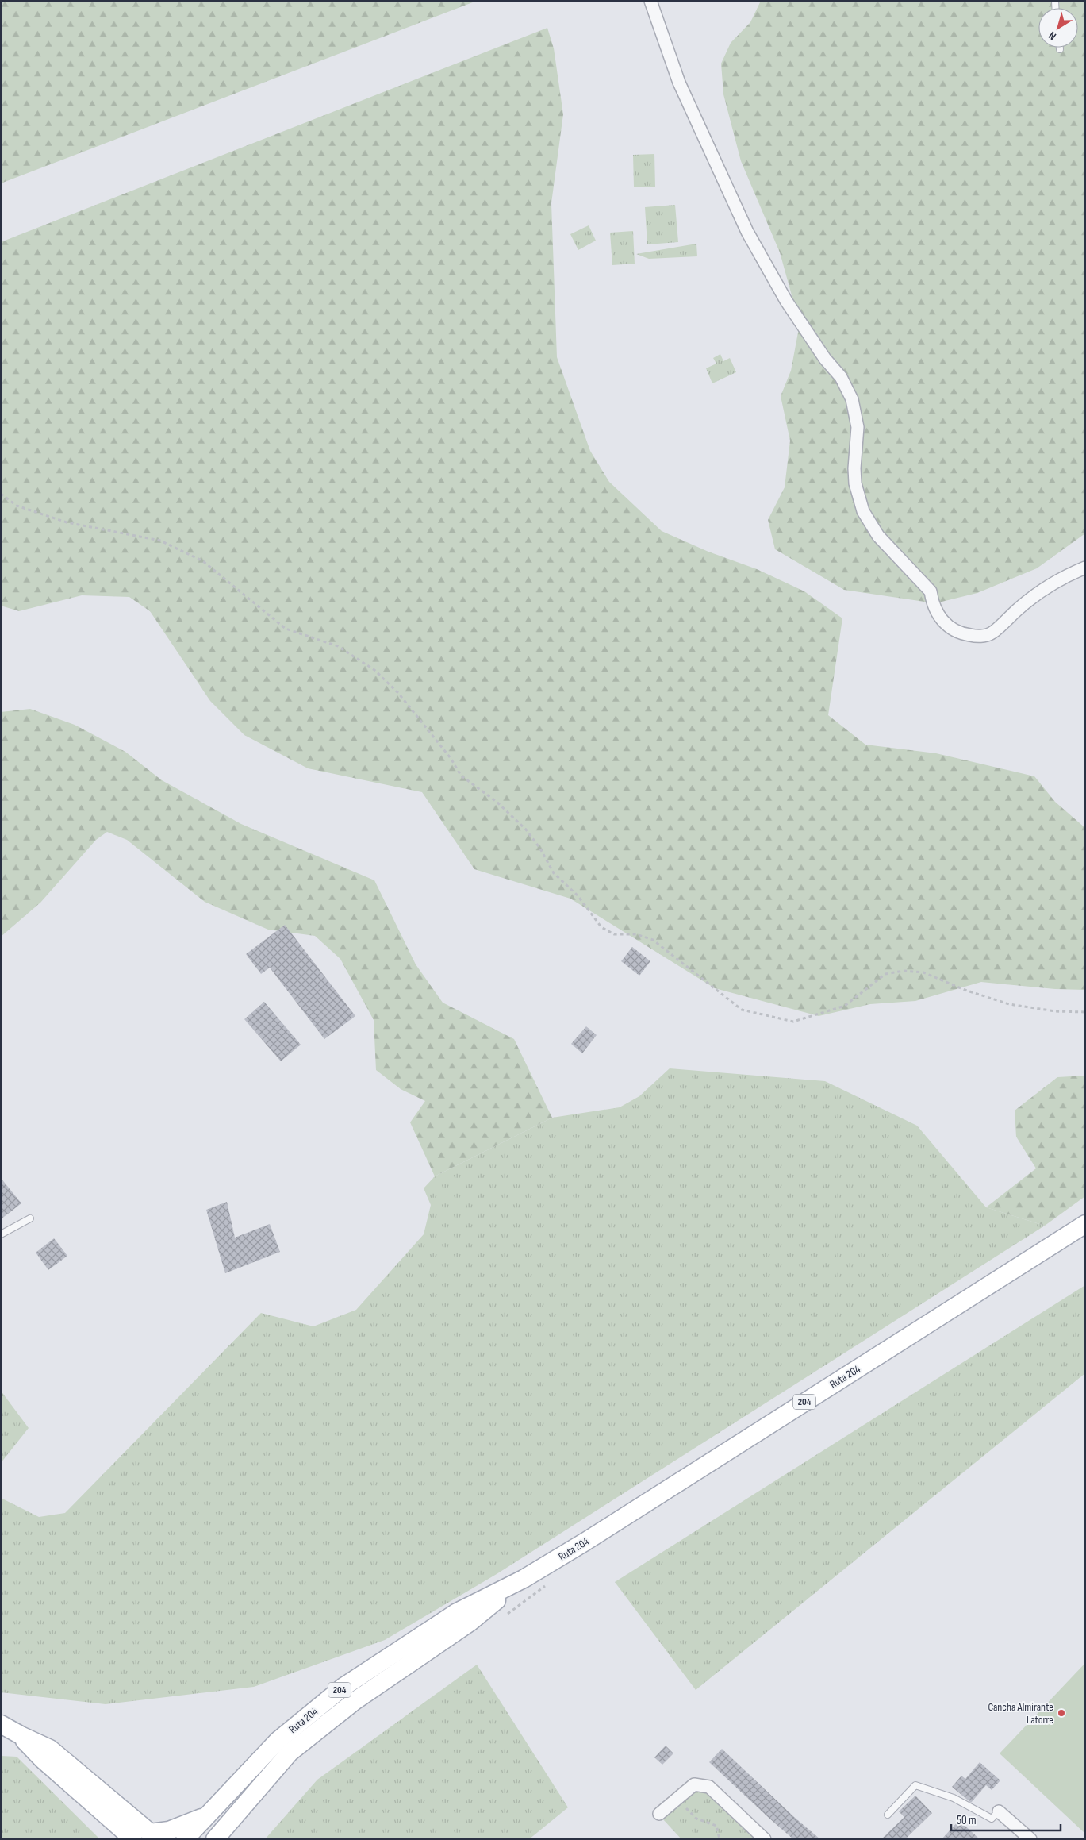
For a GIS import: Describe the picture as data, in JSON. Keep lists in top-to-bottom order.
{
  "streets": {
    "main road": ["Ruta 204", "204"]
  },
  "places": ["Cancha Almirante Latorre"],
  "scale_bar": "50 m",
  "north": "bottom left"
}
